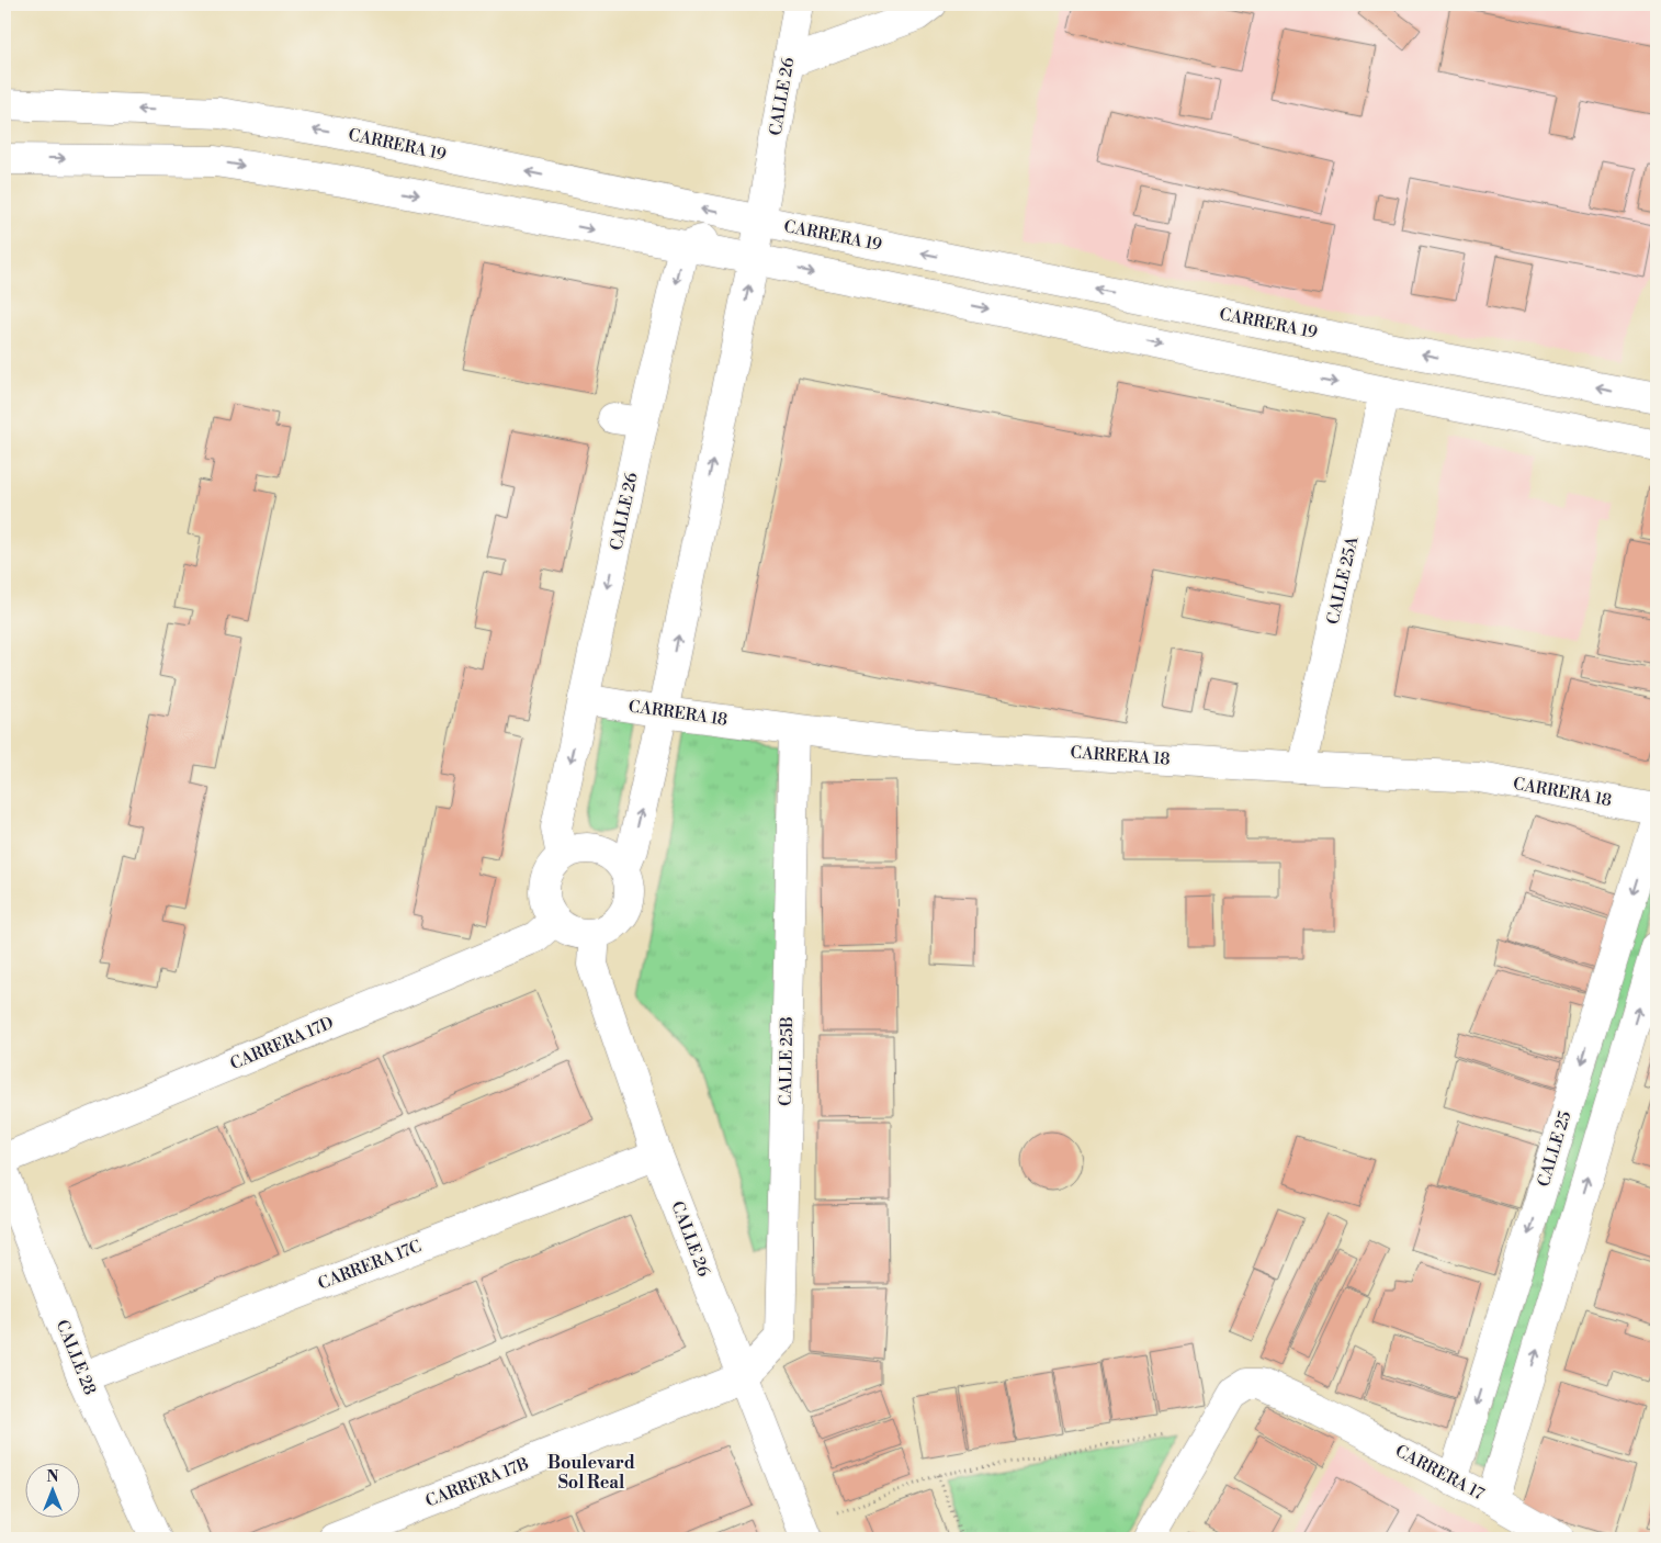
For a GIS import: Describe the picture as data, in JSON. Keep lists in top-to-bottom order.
{
  "streets": {
    "street": [
      "CALLE 26",
      "CARRERA 19",
      "CALLE 25A",
      "CARRERA 18",
      "CARRERA 17D",
      "CALLE 25B",
      "CALLE 25",
      "CARRERA 17C",
      "CALLE 28",
      "CARRERA 17",
      "CARRERA 17B"
    ]
  },
  "crossings": [
    ["CALLE 26", "CARRERA 19"],
    ["CALLE 26", "CARRERA 18"],
    ["CALLE 26", "CARRERA 17D"],
    ["CALLE 26", "CALLE 25B"],
    ["CALLE 26", "CARRERA 17C"],
    ["CALLE 26", "CARRERA 17B"],
    ["CALLE 25A", "CARRERA 18"],
    ["CARRERA 18", "CALLE 25B"],
    ["CALLE 25B", "CARRERA 17B"],
    ["CALLE 25", "CARRERA 17"],
    ["CARRERA 17C", "CALLE 28"]
  ],
  "districts": ["Boulevard Sol Real"],
  "north": "top"
}
